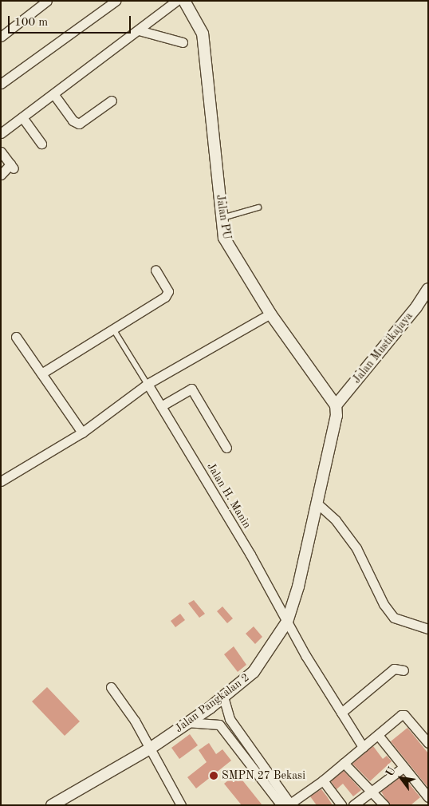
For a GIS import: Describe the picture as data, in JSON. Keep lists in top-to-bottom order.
{
  "streets": {
    "street": [
      "Jalan PU",
      "Jalan Mustikajaya",
      "Jalan H. Manin",
      "Jalan Pangkalan 2"
    ]
  },
  "crossings": [
    ["Jalan PU", "Jalan Mustikajaya"],
    ["Jalan PU", "Jalan Pangkalan 2"],
    ["Jalan Mustikajaya", "Jalan Pangkalan 2"],
    ["Jalan H. Manin", "Jalan Pangkalan 2"]
  ],
  "places": ["SMPN 27 Bekasi"],
  "scale_bar": "100 m",
  "north": "top left"
}
